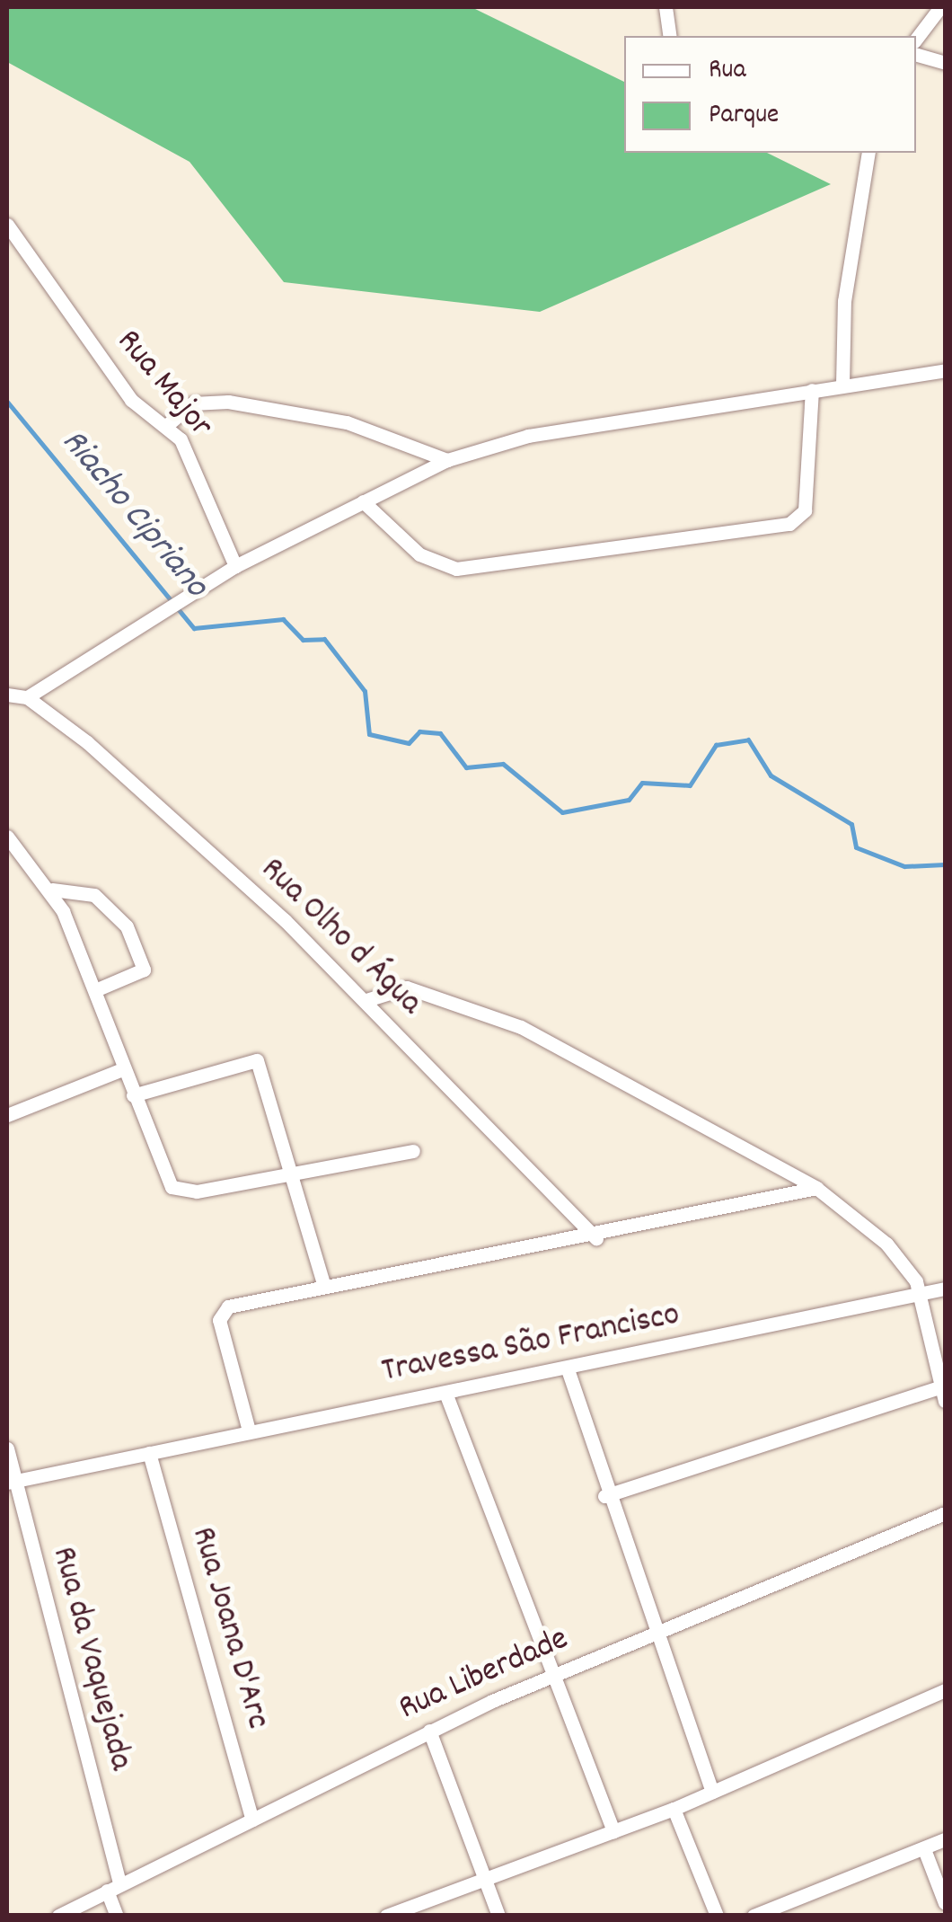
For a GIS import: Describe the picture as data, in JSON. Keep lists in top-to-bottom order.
{
  "streets": {
    "street": [
      "Rua Major",
      "Rua Olho d Água",
      "Travessa São Francisco",
      "Rua Joana D'Arc",
      "Rua da Vaquejada",
      "Rua Liberdade"
    ]
  },
  "crossings": [
    ["Travessa São Francisco", "Rua Joana D'Arc"],
    ["Travessa São Francisco", "Rua da Vaquejada"],
    ["Rua Joana D'Arc", "Rua Liberdade"],
    ["Rua da Vaquejada", "Rua Liberdade"]
  ],
  "water": ["Riacho Cipriano"],
  "legend": ["Rua", "Parque"]
}
